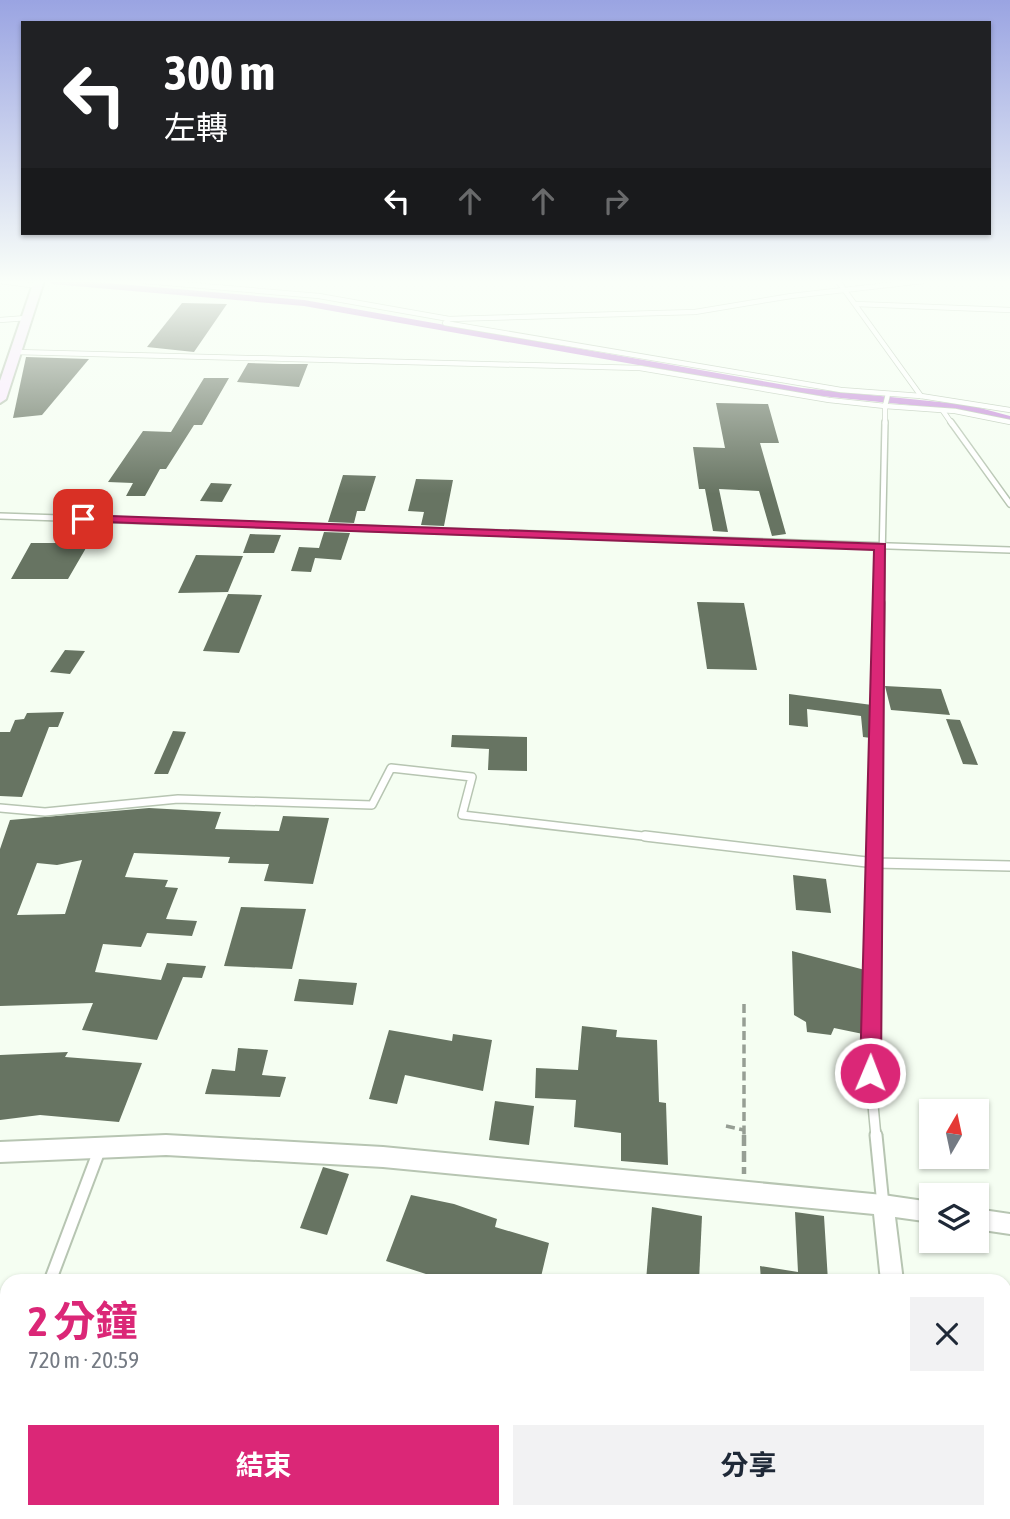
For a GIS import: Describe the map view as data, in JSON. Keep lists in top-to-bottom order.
{
  "north": "top",
  "page": {
    "turn": ["300 m", "左轉"],
    "heading": ["2 分鐘", "720 m · 20:59"],
    "buttons": ["結束", "分享"]
  }
}
